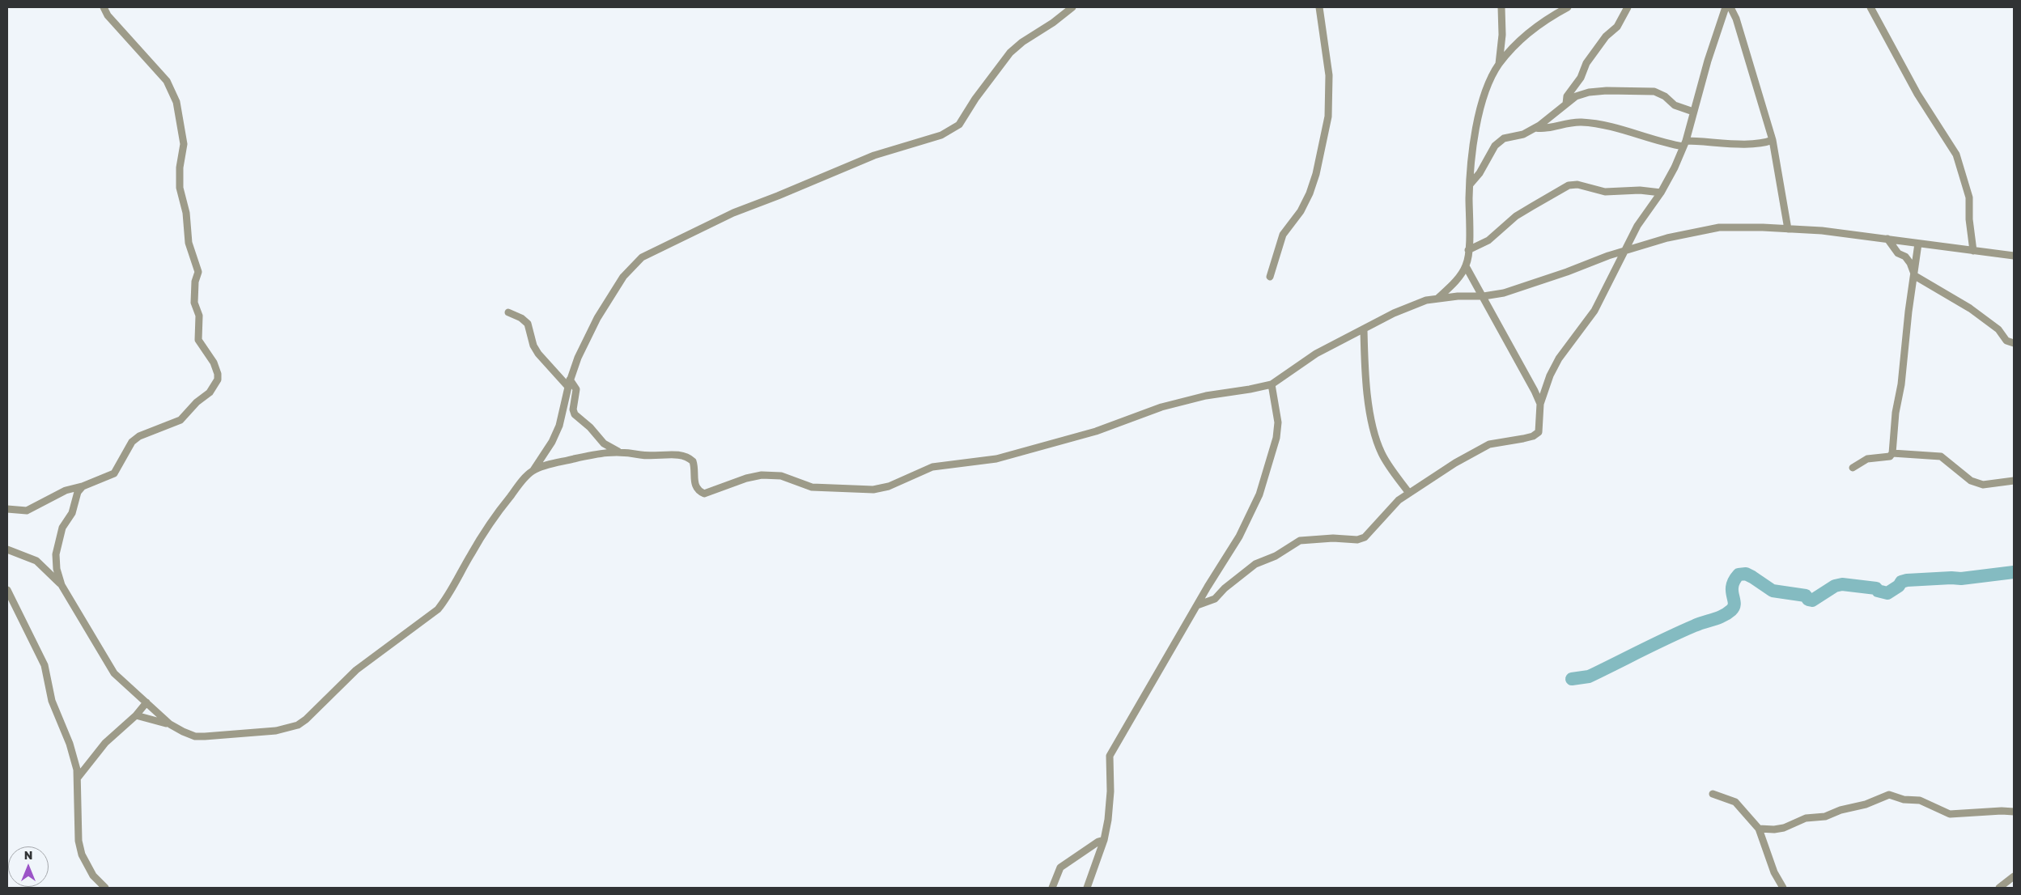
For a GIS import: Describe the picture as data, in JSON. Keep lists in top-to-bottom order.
{
  "north": "top"
}
